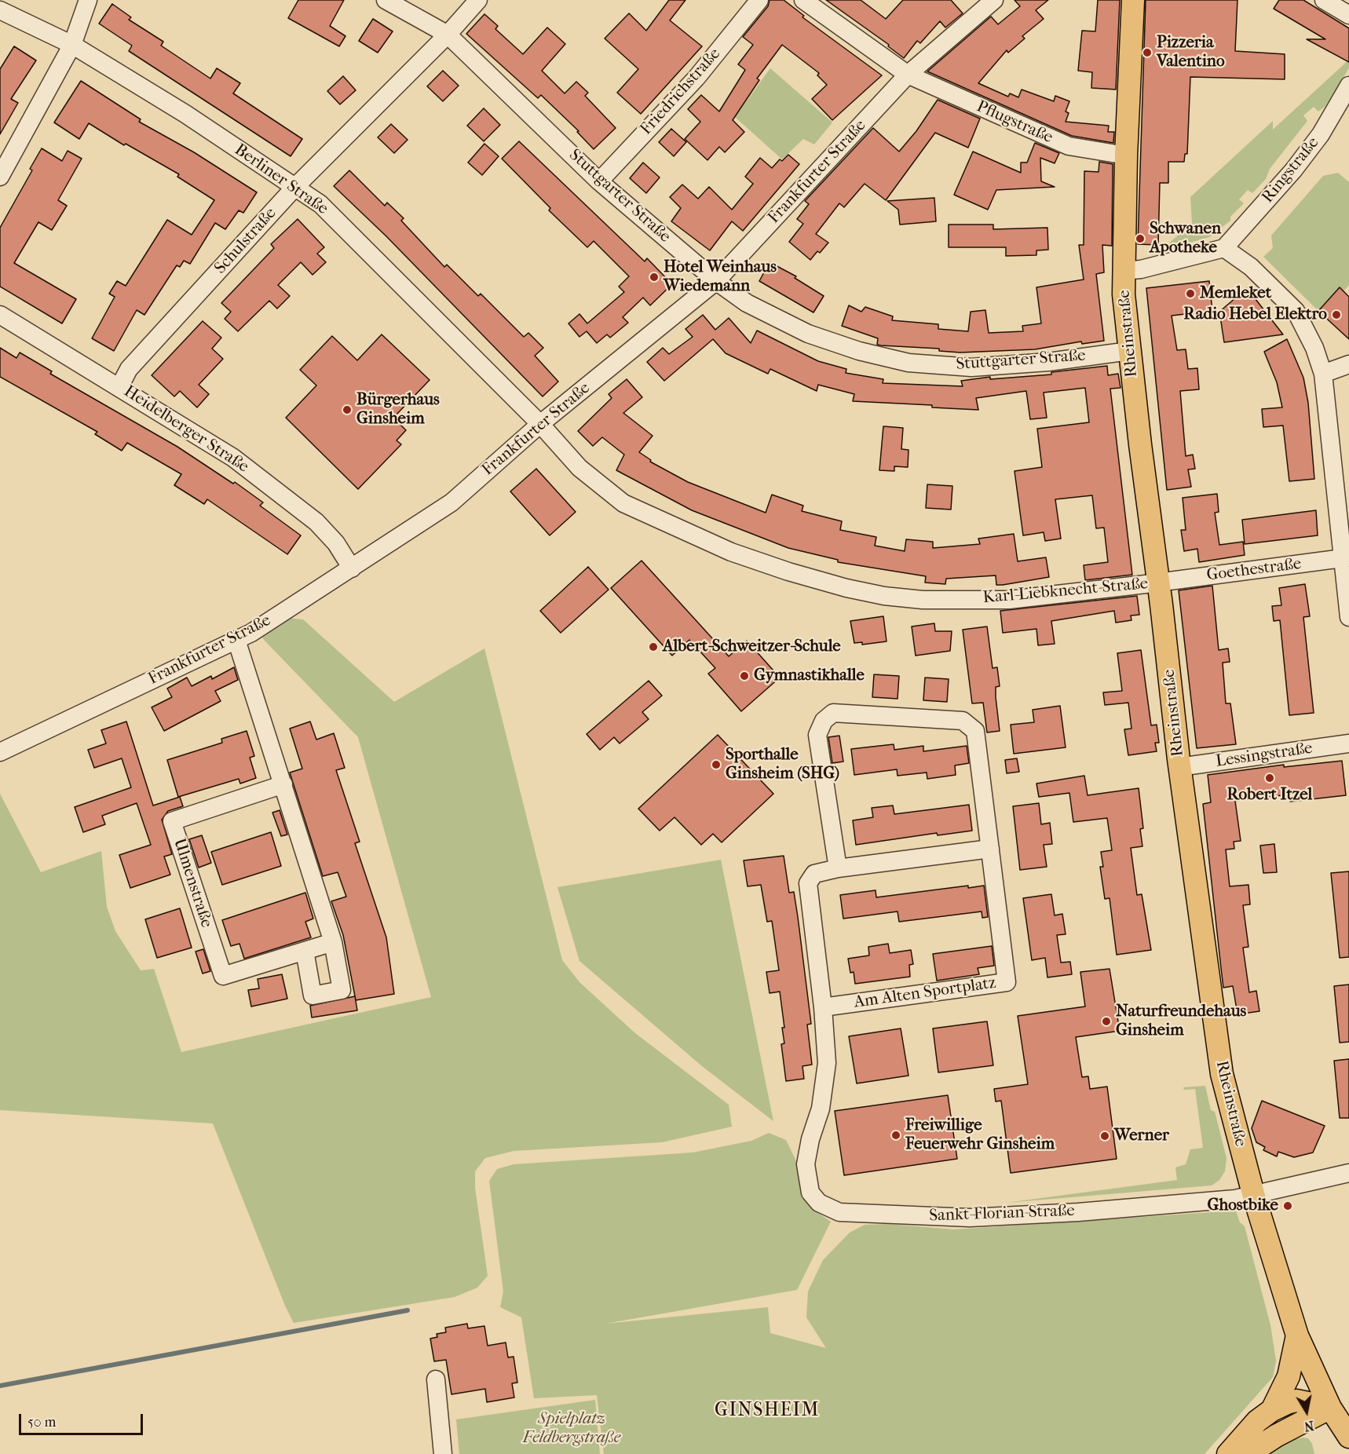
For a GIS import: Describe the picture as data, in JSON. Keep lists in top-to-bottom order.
{
  "streets": {
    "main road": ["Rheinstraße"],
    "street": [
      "Friedrichstraße",
      "Pflugstraße",
      "Ringstraße",
      "Frankfurter Straße",
      "Berliner Straße",
      "Stuttgarter Straße",
      "Schulstraße",
      "Heidelberger Straße",
      "Goethestraße",
      "Karl-Liebknecht-Straße",
      "Lessingstraße",
      "Ulmenstraße",
      "Am Alten Sportplatz",
      "Sankt-Florian-Straße"
    ]
  },
  "crossings": [
    ["Friedrichstraße", "Stuttgarter Straße"],
    ["Pflugstraße", "Frankfurter Straße"],
    ["Pflugstraße", "Rheinstraße"],
    ["Frankfurter Straße", "Berliner Straße"],
    ["Frankfurter Straße", "Stuttgarter Straße"],
    ["Frankfurter Straße", "Heidelberger Straße"],
    ["Frankfurter Straße", "Karl-Liebknecht-Straße"],
    ["Berliner Straße", "Schulstraße"],
    ["Berliner Straße", "Karl-Liebknecht-Straße"],
    ["Stuttgarter Straße", "Schulstraße"],
    ["Stuttgarter Straße", "Rheinstraße"],
    ["Schulstraße", "Heidelberger Straße"],
    ["Rheinstraße", "Goethestraße"],
    ["Rheinstraße", "Karl-Liebknecht-Straße"],
    ["Rheinstraße", "Lessingstraße"],
    ["Rheinstraße", "Sankt-Florian-Straße"],
    ["Goethestraße", "Karl-Liebknecht-Straße"],
    ["Am Alten Sportplatz", "Sankt-Florian-Straße"]
  ],
  "districts": ["GINSHEIM"],
  "parks": ["Spielplatz Feldbergstraße"],
  "places": [
    "Pizzeria Valentino",
    "Schwanen Apotheke",
    "Hotel Weinhaus Wiedemann",
    "Memleket",
    "Radio Hebel Elektro",
    "Bürgerhaus Ginsheim",
    "Albert-Schweitzer-Schule",
    "Gymnastikhalle",
    "Sporthalle Ginsheim (SHG)",
    "Robert Itzel",
    "Naturfreundehaus Ginsheim",
    "Freiwillige Feuerwehr Ginsheim",
    "Werner",
    "Ghostbike"
  ],
  "scale_bar": "50 m",
  "north": "bottom"
}
